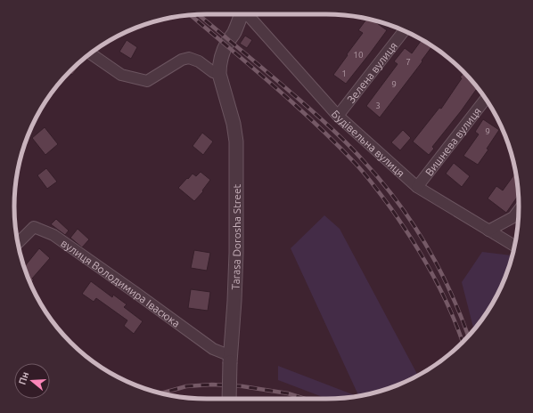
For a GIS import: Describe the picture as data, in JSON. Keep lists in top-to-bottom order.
{
  "streets": {
    "street": [
      "Зелена вулиця",
      "Вишнева вулиця",
      "Будівельна вулиця",
      "Tarasa Dorosha Street",
      "вулиця Володимира Івасюка"
    ]
  },
  "crossings": [
    ["Зелена вулиця", "Будівельна вулиця"],
    ["Вишнева вулиця", "Будівельна вулиця"],
    ["Tarasa Dorosha Street", "вулиця Володимира Івасюка"]
  ],
  "house_numbers": [
    "10",
    "7",
    "1",
    "9",
    "3",
    "9"
  ],
  "north": "left"
}
